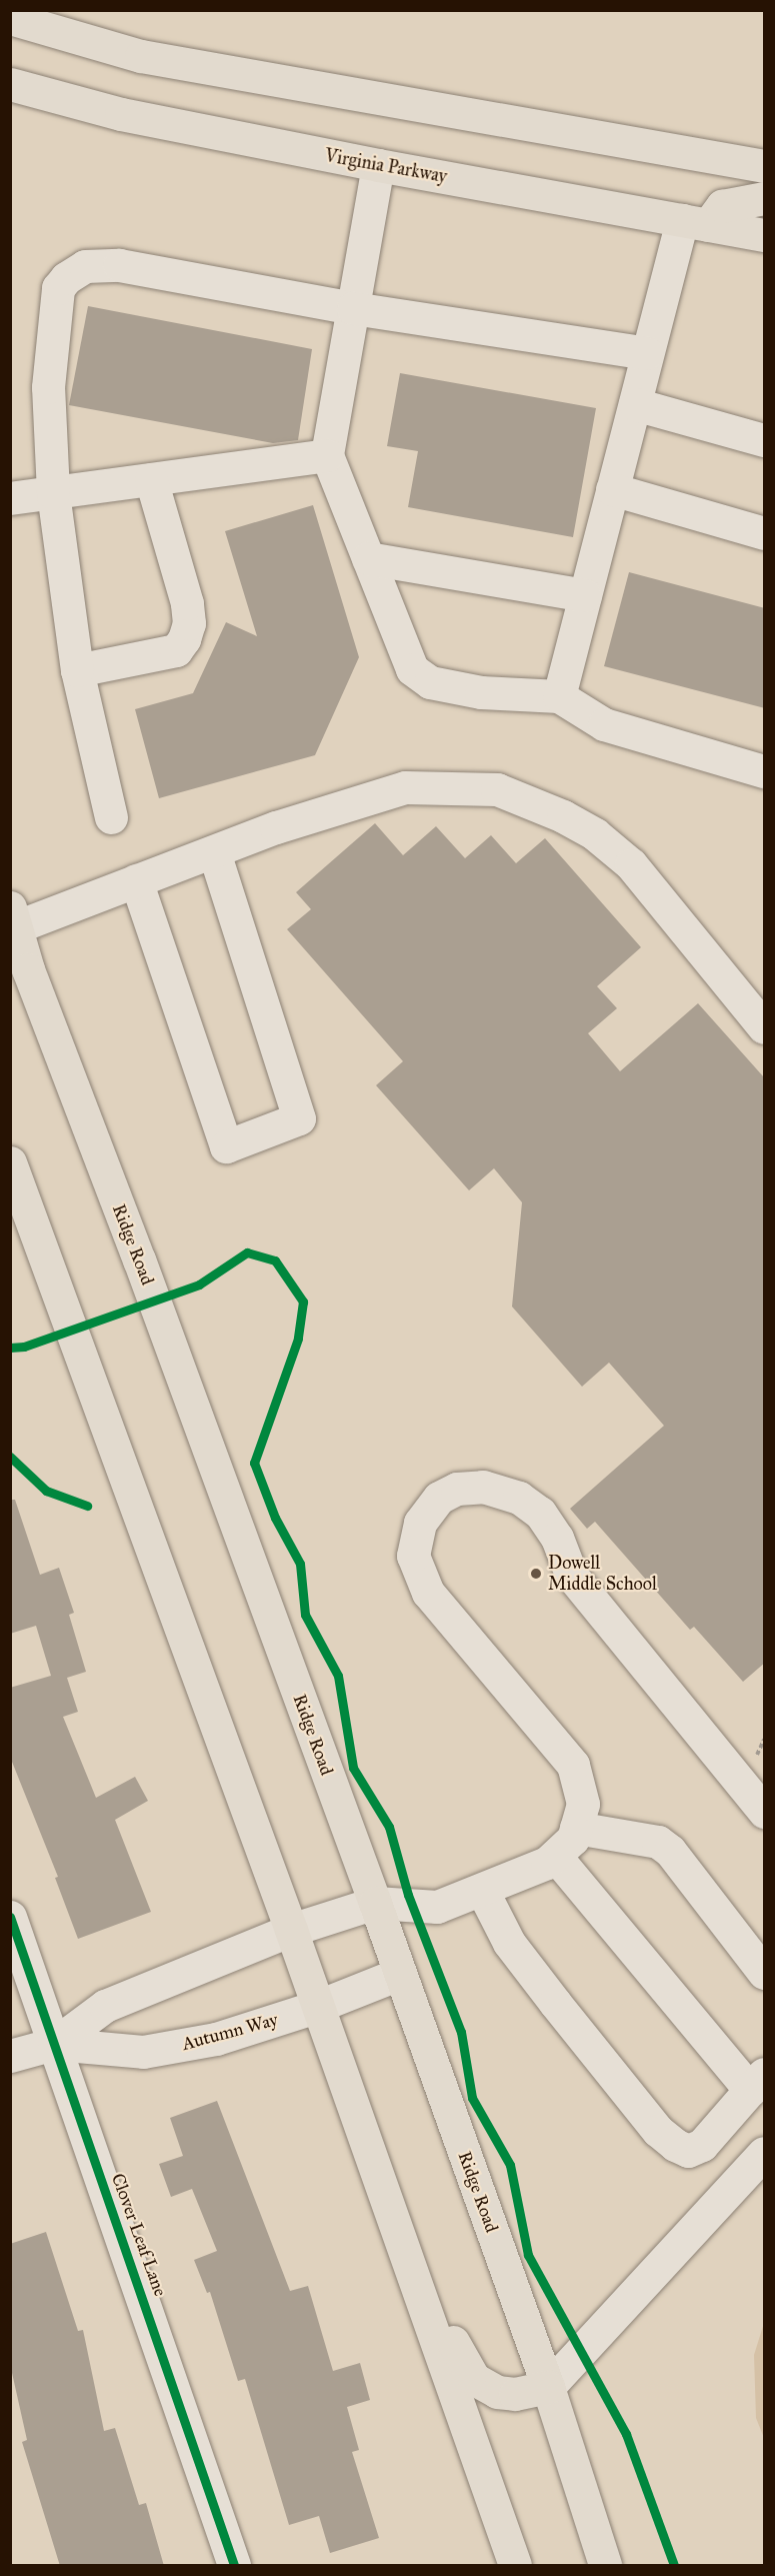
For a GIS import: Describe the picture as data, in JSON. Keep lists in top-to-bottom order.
{
  "streets": {
    "main road": ["Virginia Parkway", "Ridge Road"],
    "street": ["Autumn Way", "Clover Leaf Lane"]
  },
  "crossings": [
    ["Ridge Road", "Autumn Way"],
    ["Autumn Way", "Clover Leaf Lane"]
  ],
  "places": ["Dowell Middle School"]
}
